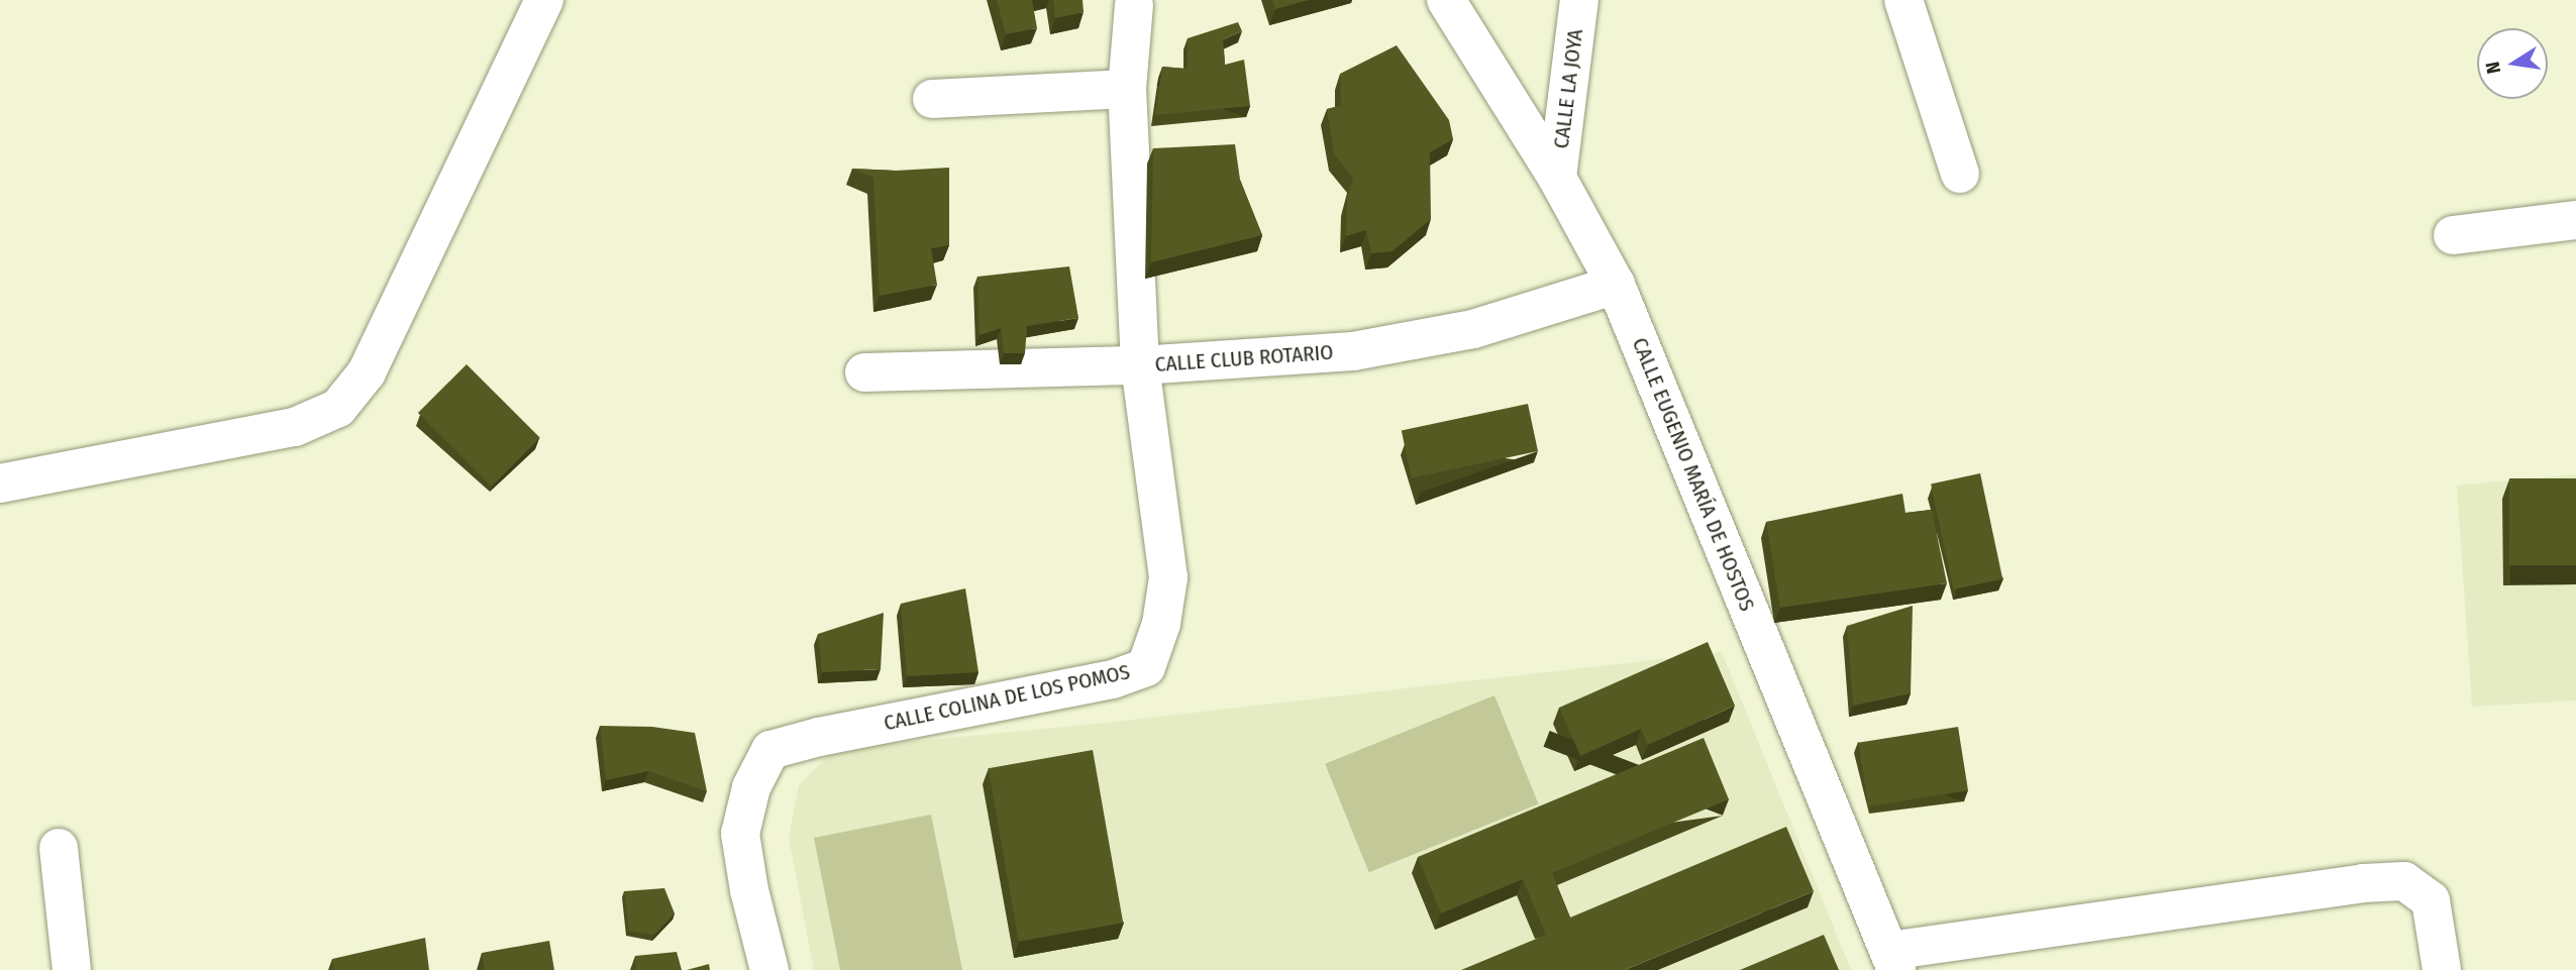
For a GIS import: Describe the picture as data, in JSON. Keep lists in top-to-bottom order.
{
  "streets": {
    "street": [
      "CALLE LA JOYA",
      "CALLE CLUB ROTARIO",
      "CALLE EUGENIO MARÍA DE HOSTOS",
      "CALLE COLINA DE LOS POMOS"
    ]
  },
  "crossings": [
    ["CALLE LA JOYA", "CALLE EUGENIO MARÍA DE HOSTOS"],
    ["CALLE CLUB ROTARIO", "CALLE EUGENIO MARÍA DE HOSTOS"],
    ["CALLE CLUB ROTARIO", "CALLE COLINA DE LOS POMOS"]
  ],
  "north": "left"
}
